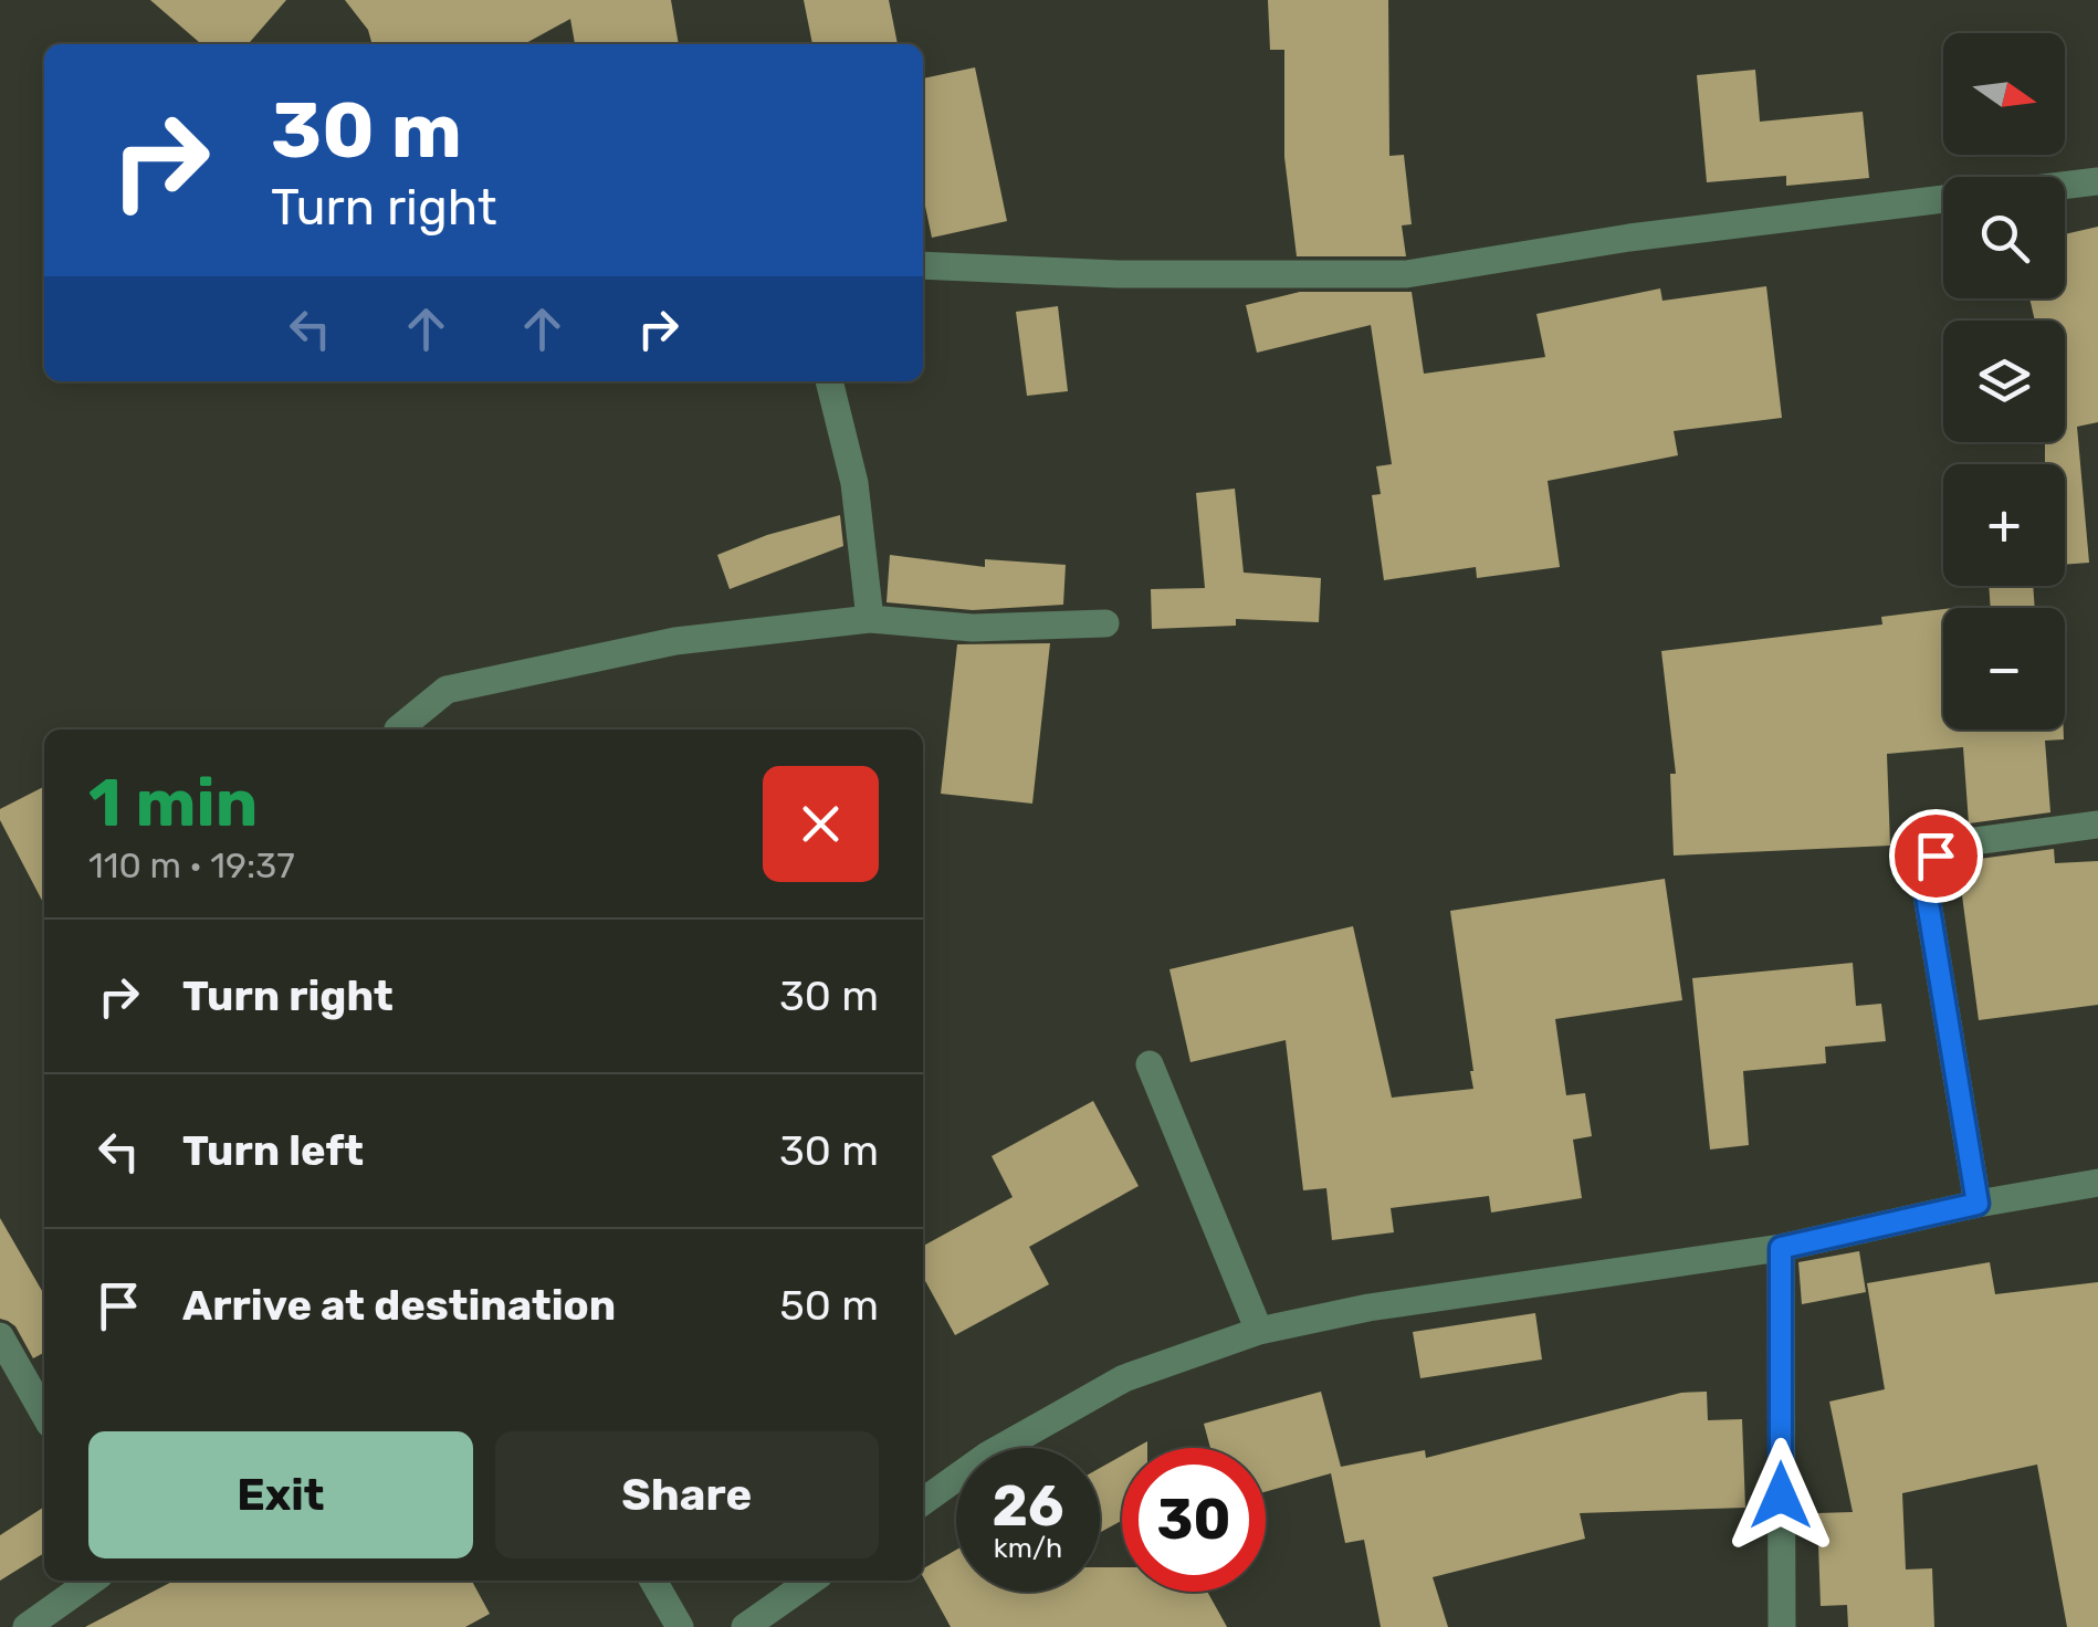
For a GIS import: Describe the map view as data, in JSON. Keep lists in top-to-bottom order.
{
  "north": "right",
  "page": {
    "map_buttons": ["+", "−"],
    "turn": ["30 m", "Turn right"],
    "heading": ["1 min", "110 m · 19:37"],
    "list": [
      {
        "name": "Turn right",
        "value": "30 m"
      },
      {
        "name": "Turn left",
        "value": "30 m"
      },
      {
        "name": "Arrive at destination",
        "value": "50 m"
      }
    ],
    "buttons": ["Exit", "Share"],
    "speed": "26 km/h",
    "limit": "30"
  }
}
